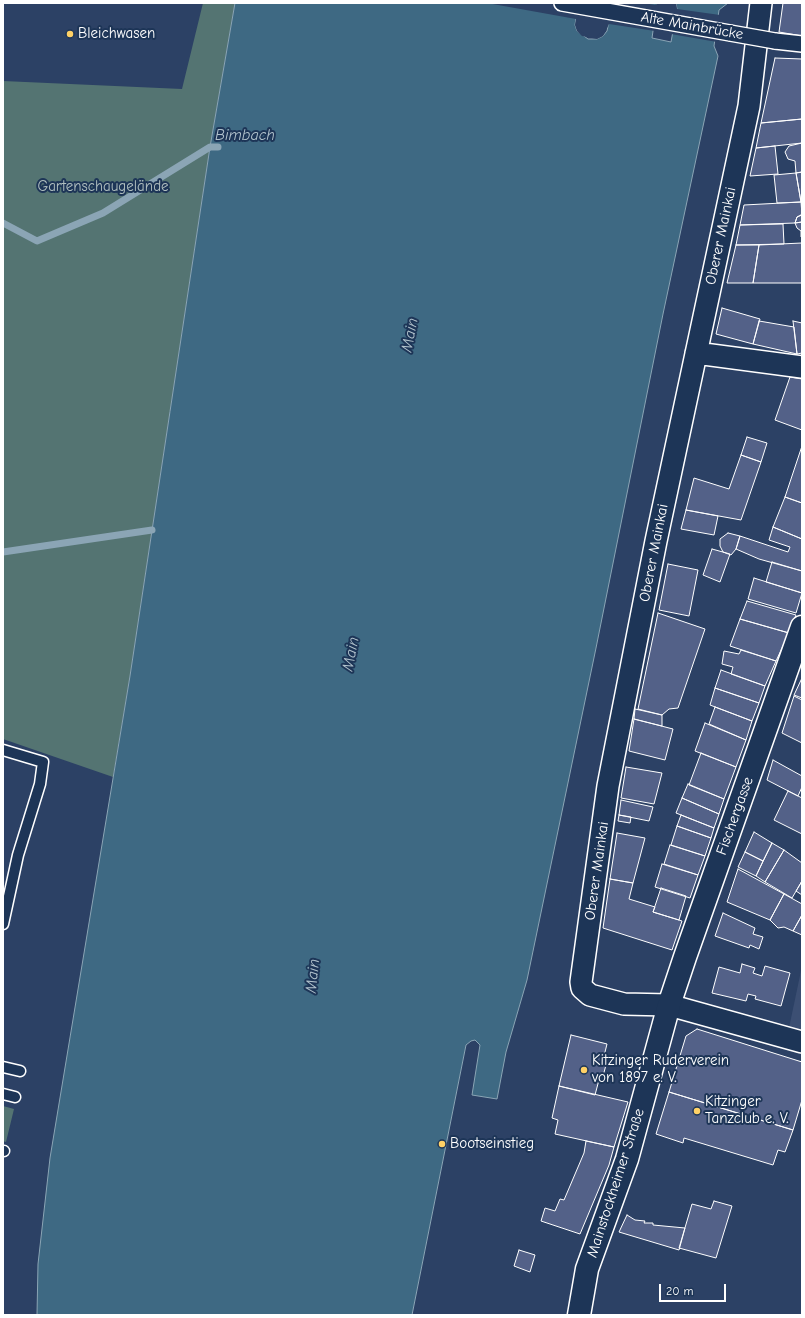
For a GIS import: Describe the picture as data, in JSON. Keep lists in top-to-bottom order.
{
  "streets": {
    "street": [
      "Alte Mainbrücke",
      "Oberer Mainkai",
      "Fischergasse",
      "Mainstockheimer Straße"
    ]
  },
  "crossings": [
    ["Alte Mainbrücke", "Oberer Mainkai"],
    ["Oberer Mainkai", "Fischergasse"],
    ["Oberer Mainkai", "Mainstockheimer Straße"],
    ["Fischergasse", "Mainstockheimer Straße"]
  ],
  "water": ["Bimbach", "Main"],
  "parks": ["Gartenschaugelände"],
  "places": [
    "Bleichwasen",
    "Kitzinger Ruderverein von 1897 e. V.",
    "Kitzinger Tanzclub e. V.",
    "Bootseinstieg"
  ],
  "scale_bar": "20 m"
}
